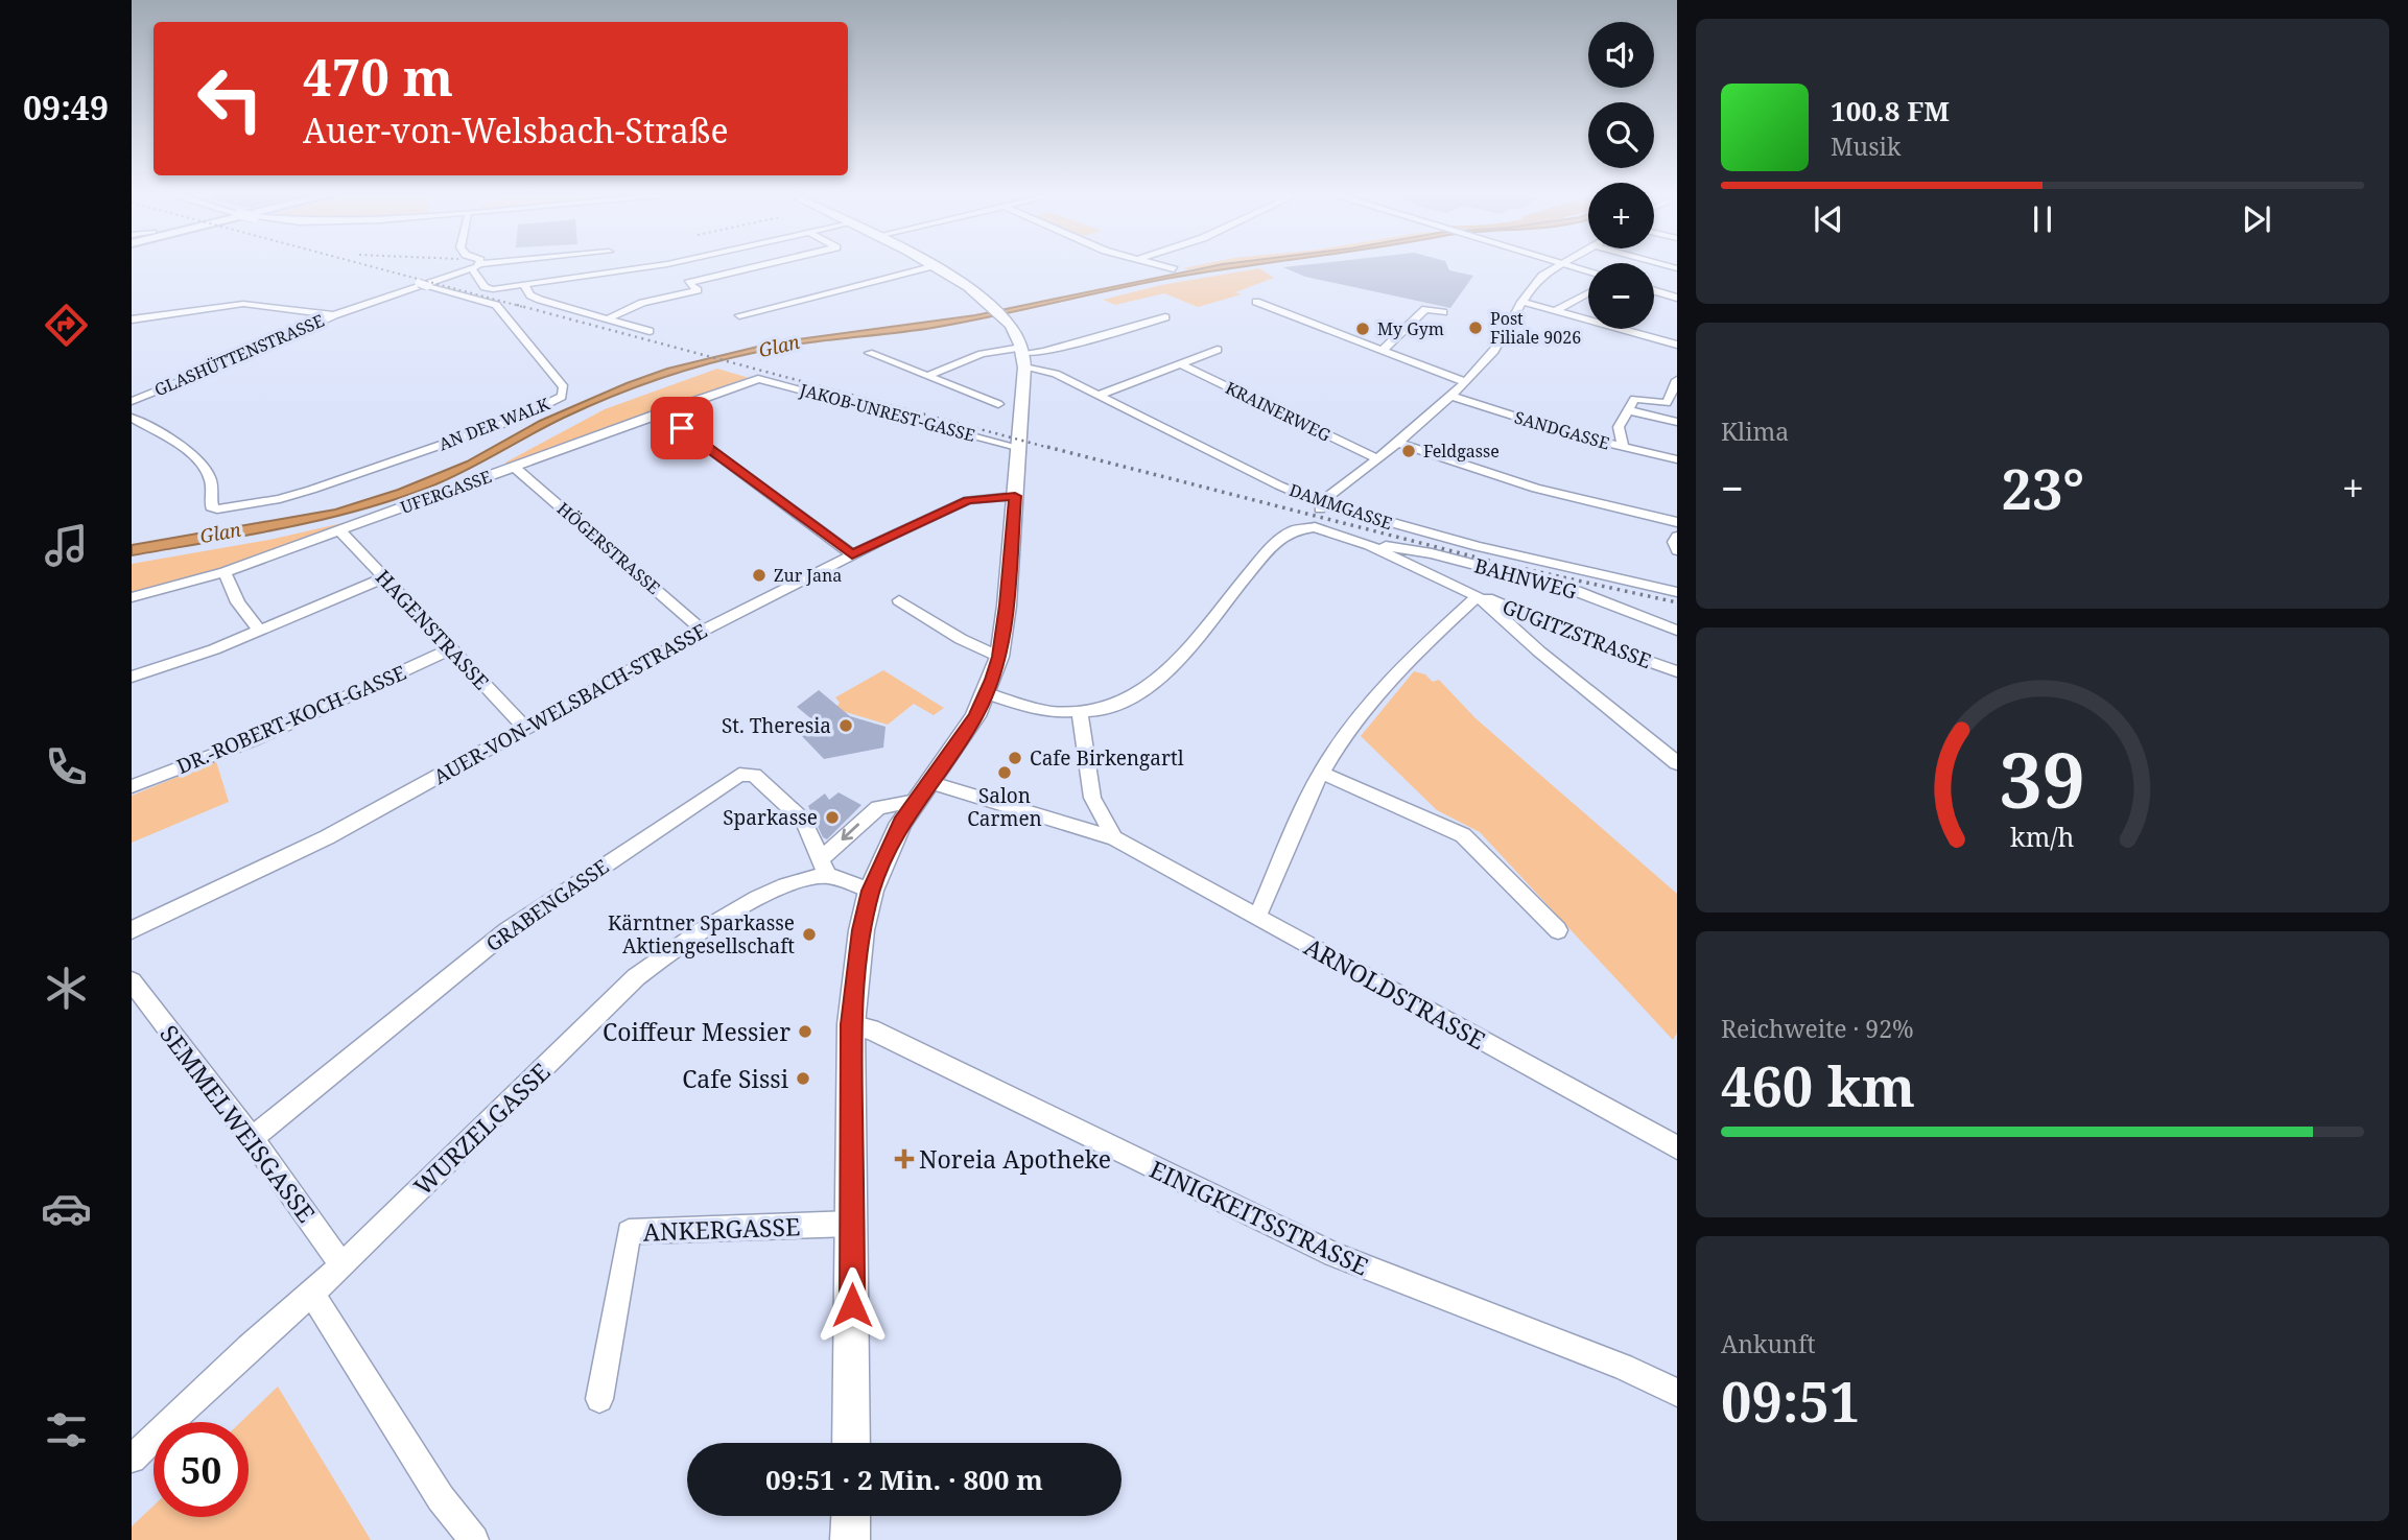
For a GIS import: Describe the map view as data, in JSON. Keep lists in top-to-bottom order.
{
  "streets": {
    "street": [
      "GLASHÜTTENSTRASSE",
      "KRAINERWEG",
      "JAKOB-UNREST-GASSE",
      "AN DER WALK",
      "SANDGASSE",
      "UFERGASSE",
      "DAMMGASSE",
      "HÖGERSTRASSE",
      "BAHNWEG",
      "HAGENSTRASSE",
      "GUGITZSTRASSE",
      "AUER-VON-WELSBACH-STRASSE",
      "DR.-ROBERT-KOCH-GASSE",
      "GRABENGASSE",
      "ARNOLDSTRASSE",
      "SEMMELWEISGASSE",
      "WURZELGASSE",
      "EINIGKEITSSTRASSE",
      "ANKERGASSE"
    ]
  },
  "crossings": [
    ["GLASHÜTTENSTRASSE", "AN DER WALK"],
    ["JAKOB-UNREST-GASSE", "UFERGASSE"],
    ["UFERGASSE", "HÖGERSTRASSE"],
    ["UFERGASSE", "HAGENSTRASSE"],
    ["HÖGERSTRASSE", "AUER-VON-WELSBACH-STRASSE"],
    ["HAGENSTRASSE", "AUER-VON-WELSBACH-STRASSE"],
    ["HAGENSTRASSE", "DR.-ROBERT-KOCH-GASSE"],
    ["GRABENGASSE", "SEMMELWEISGASSE"],
    ["GRABENGASSE", "WURZELGASSE"],
    ["SEMMELWEISGASSE", "WURZELGASSE"]
  ],
  "water": ["Glan"],
  "places": {
    "other": [
      "Post Filiale 9026",
      "My Gym",
      "Feldgasse",
      "Zur Jana",
      "St. Theresia",
      "Cafe Birkengartl",
      "Salon Carmen",
      "Sparkasse",
      "Kärntner Sparkasse Aktiengesellschaft",
      "Coiffeur Messier",
      "Cafe Sissi"
    ],
    "health": ["Noreia Apotheke"]
  },
  "page": {
    "tabs": "09:49",
    "map_buttons": ["+", "−"],
    "turn": ["470 m", "Auer-von-Welsbach-Straße"],
    "song": ["100.8 FM", "Musik"],
    "tile": [
      "Klima",
      ["Reichweite · 92%", "460 km"],
      ["Ankunft", "09:51"]
    ],
    "heat": ["−", "23°", "+"],
    "limit": "50",
    "trip": "09:51 · 2 Min. · 800 m",
    "gauge": ["39", "km/h"]
  }
}
